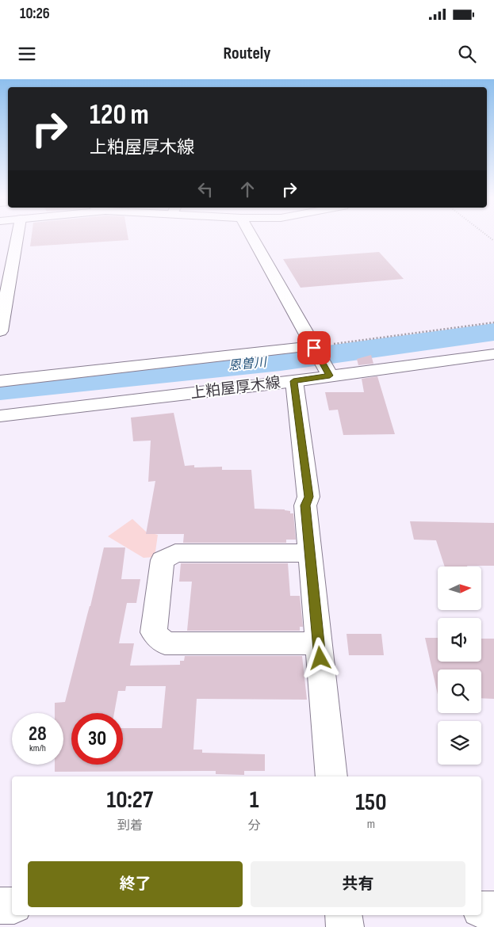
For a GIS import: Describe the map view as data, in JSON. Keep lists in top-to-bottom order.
{
  "streets": {
    "street": ["上粕屋厚木線"]
  },
  "water": ["恩曽川"],
  "north": "right",
  "page": {
    "status": "10:26",
    "header": "Routely",
    "turn": ["120 m", "上粕屋厚木線"],
    "speed": "28 km/h",
    "limit": "30",
    "eta": [
      "10:27",
      "到着",
      "1",
      "分",
      "150",
      "m"
    ],
    "buttons": ["終了", "共有"]
  }
}
